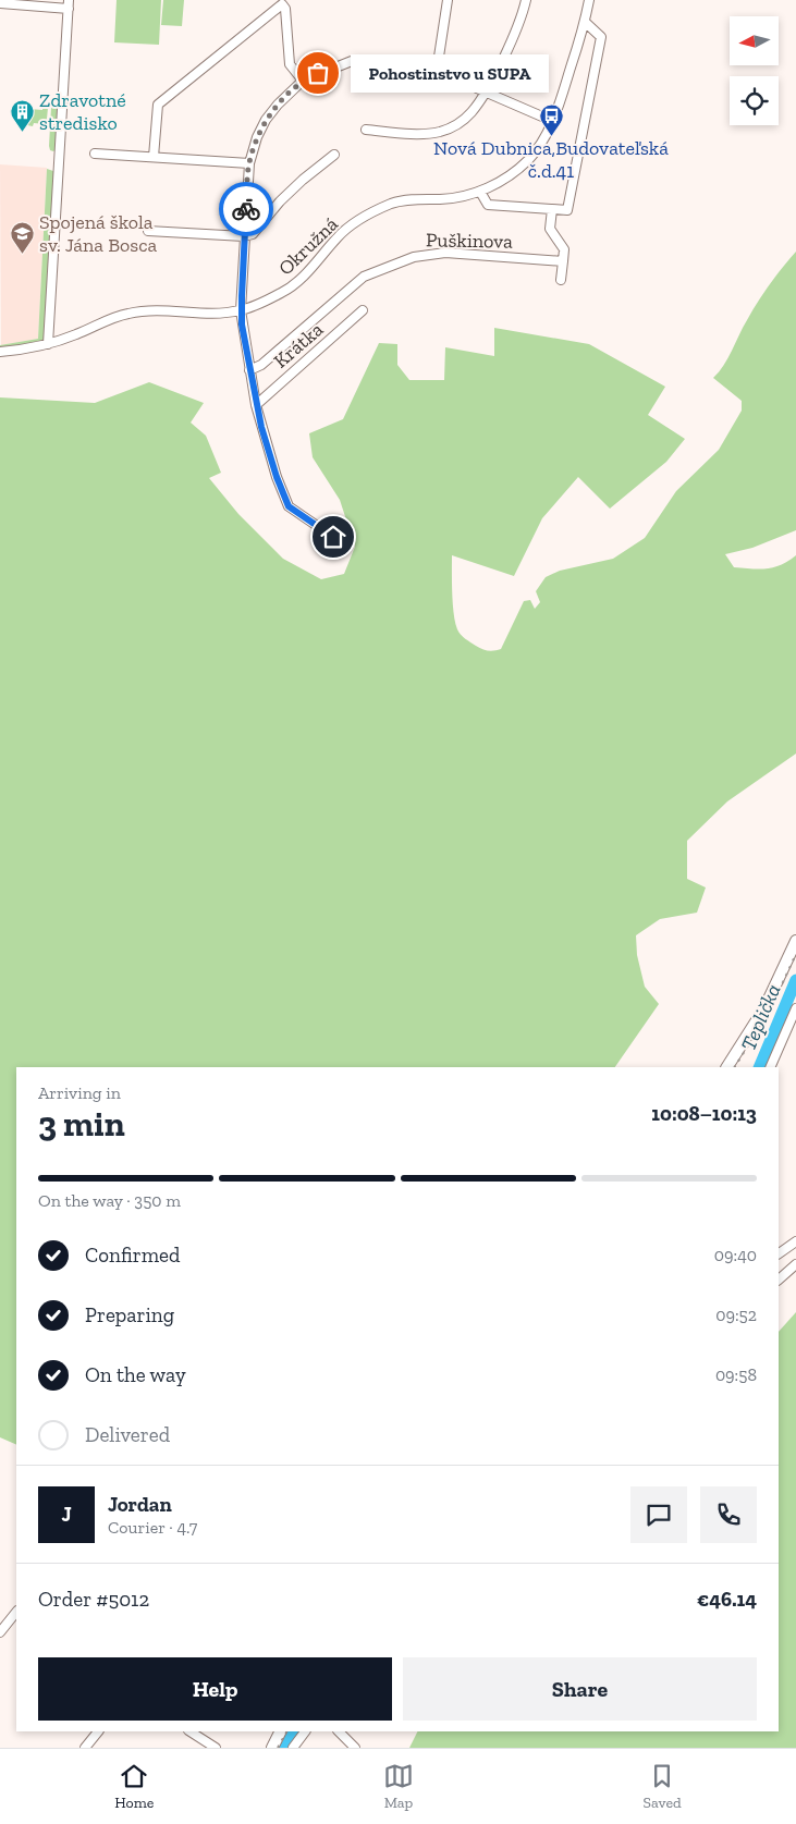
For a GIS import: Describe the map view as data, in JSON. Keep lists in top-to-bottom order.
{
  "streets": {
    "street": ["Puškinova", "Okružná", "Krátka"]
  },
  "water": ["Teplička"],
  "places": {
    "other": ["Pohostinstvo u SUPA"],
    "building": ["Zdravotné stredisko"],
    "bus stop": ["Nová Dubnica,Budovateľská č.d.41"],
    "school or university": ["Spojená škola sv. Jána Bosca"]
  },
  "north": "left",
  "page": {
    "bubble": "Pohostinstvo u SUPA",
    "heading": ["3 min", "Arriving in", "10:08–10:13"],
    "panel": [
      "Jordan",
      "Courier · 4.7",
      "Order #5012",
      "€46.14"
    ],
    "bar": "On the way · 350 m",
    "list": [
      ["Confirmed", "09:40"],
      ["Preparing", "09:52"],
      ["On the way", "09:58"],
      "Delivered"
    ],
    "round": "J",
    "buttons": ["Help", "Share"],
    "tabs": ["Home", "Map", "Saved"]
  }
}
